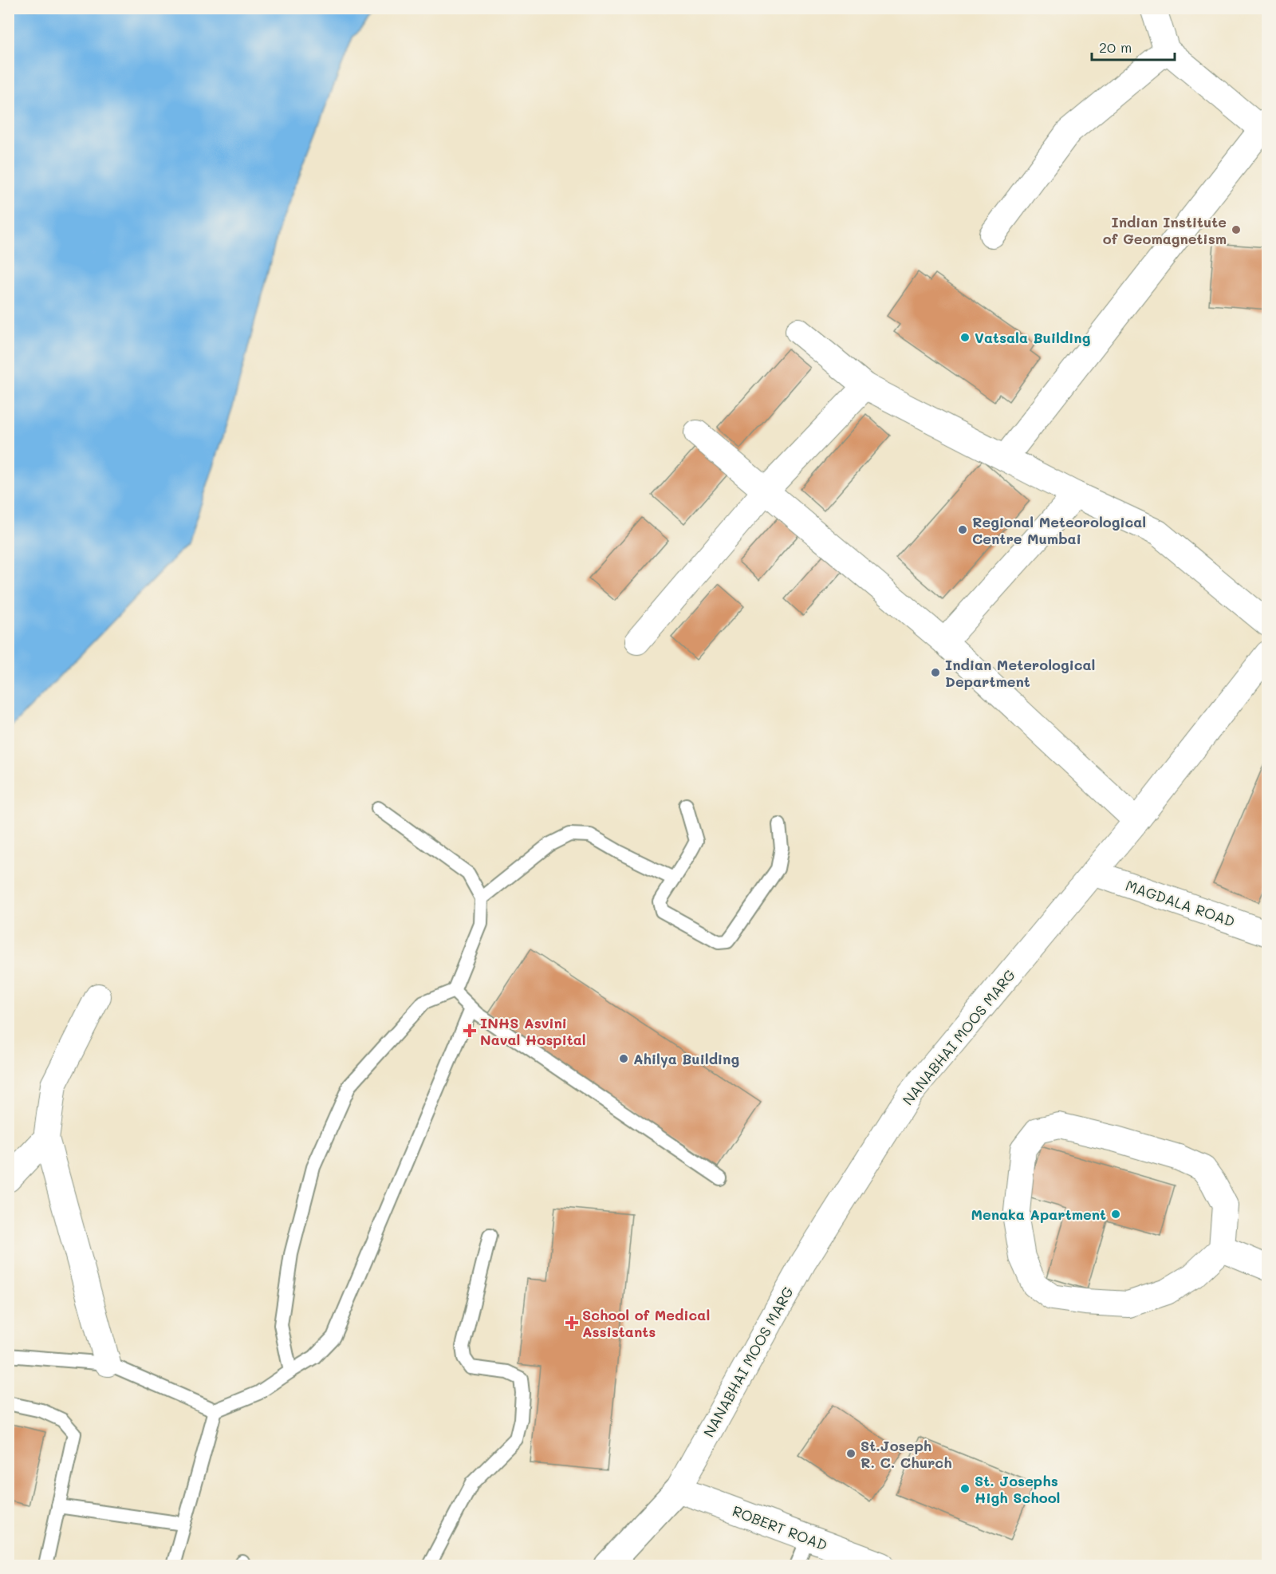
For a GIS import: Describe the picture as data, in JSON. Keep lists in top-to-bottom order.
{
  "streets": {
    "street": ["MAGDALA ROAD", "NANABHAI MOOS MARG", "ROBERT ROAD"]
  },
  "crossings": [
    ["MAGDALA ROAD", "NANABHAI MOOS MARG"],
    ["NANABHAI MOOS MARG", "ROBERT ROAD"]
  ],
  "places": {
    "other": [
      "Indian Institute of Geomagnetism",
      "Vatsala Building",
      "Regional Meteorological Centre Mumbai",
      "Indian Meterological Department",
      "Ahilya Building",
      "Menaka Apartment",
      "St.Joseph R. C. Church",
      "St. Josephs High School"
    ],
    "health": ["INHS Asvini Naval Hospital", "School of Medical Assistants"]
  },
  "scale_bar": "20 m"
}
